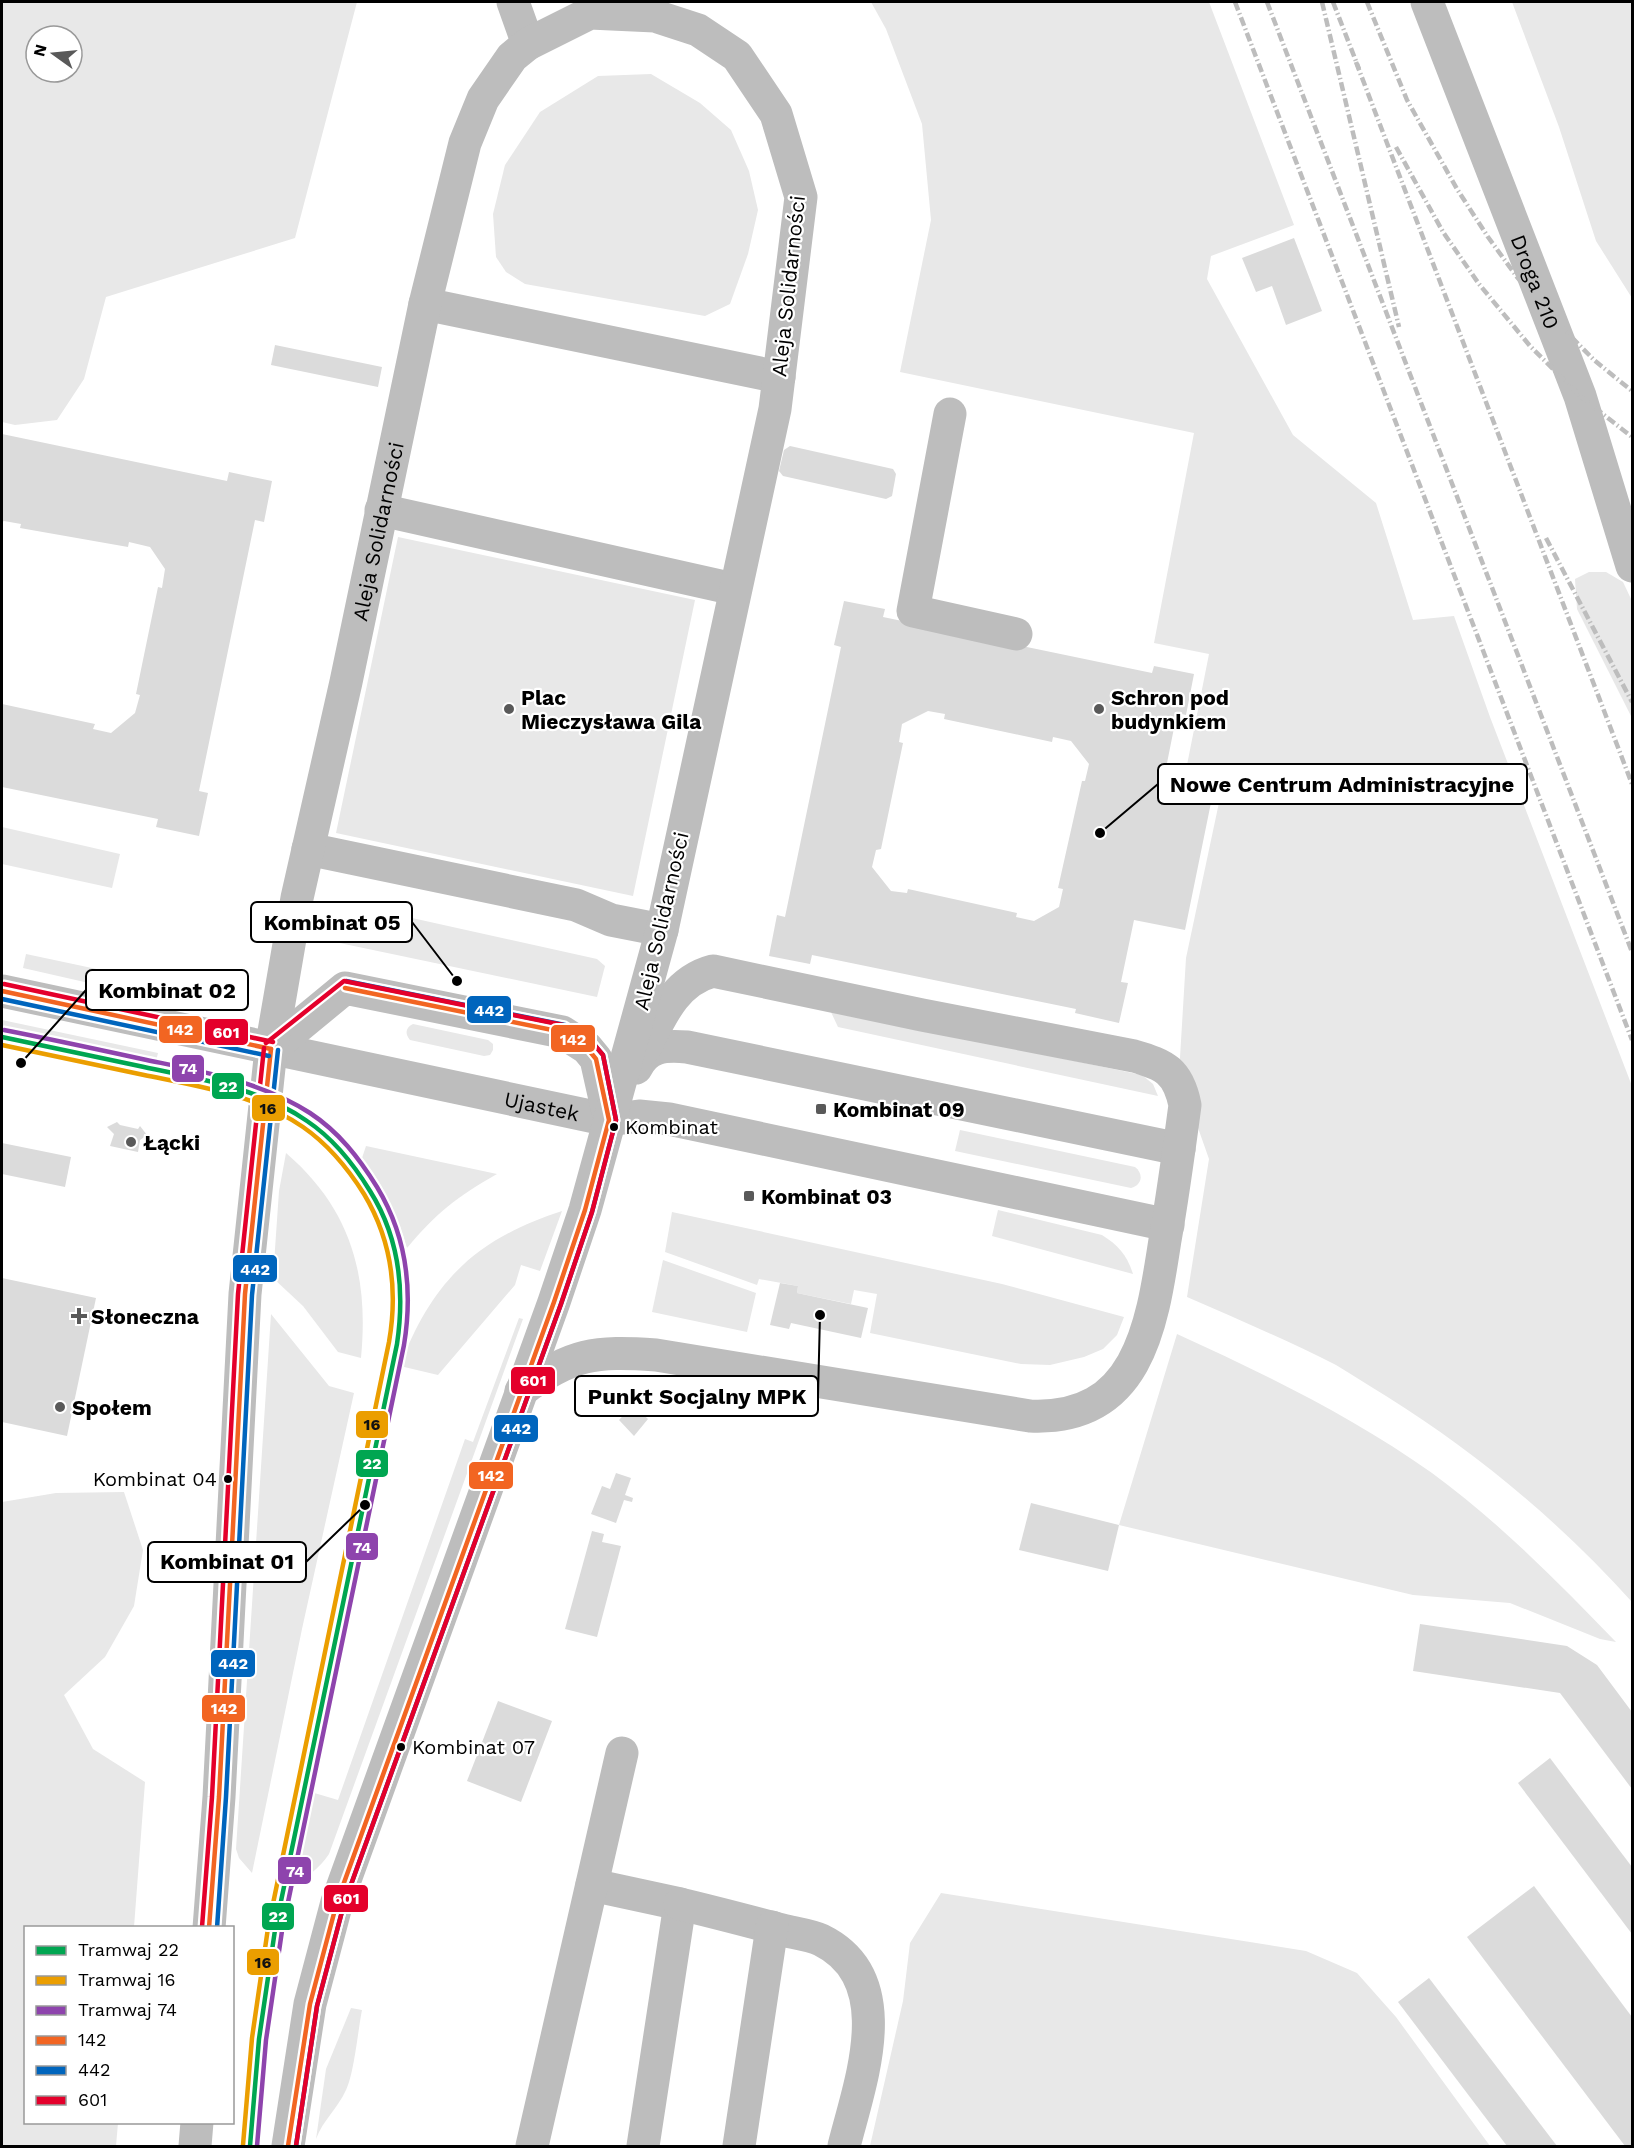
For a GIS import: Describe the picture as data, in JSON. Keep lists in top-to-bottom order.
{
  "streets": {
    "street": ["Droga 210", "Aleja Solidarności", "Ujastek"]
  },
  "crossings": [
    ["Aleja Solidarności", "Ujastek"]
  ],
  "places": {
    "other": [
      "Plac Mieczysława Gila",
      "Schron pod budynkiem",
      "Nowe Centrum Administracyjne",
      "Kombinat 05",
      "Kombinat 02",
      "Kombinat",
      "Łącki",
      "Punkt Socjalny MPK",
      "Społem",
      "Kombinat 04",
      "Kombinat 01",
      "Kombinat 07"
    ],
    "transit": ["Kombinat 09", "Kombinat 03"],
    "health": ["Słoneczna"]
  },
  "lines": [
    "transit line 442",
    "transit line 601",
    "transit line 142",
    "tram line 74",
    "tram line 22",
    "tram line 16"
  ],
  "legend": [
    "Tramwaj 22",
    "Tramwaj 16",
    "Tramwaj 74",
    "142",
    "442",
    "601"
  ],
  "north": "left"
}
